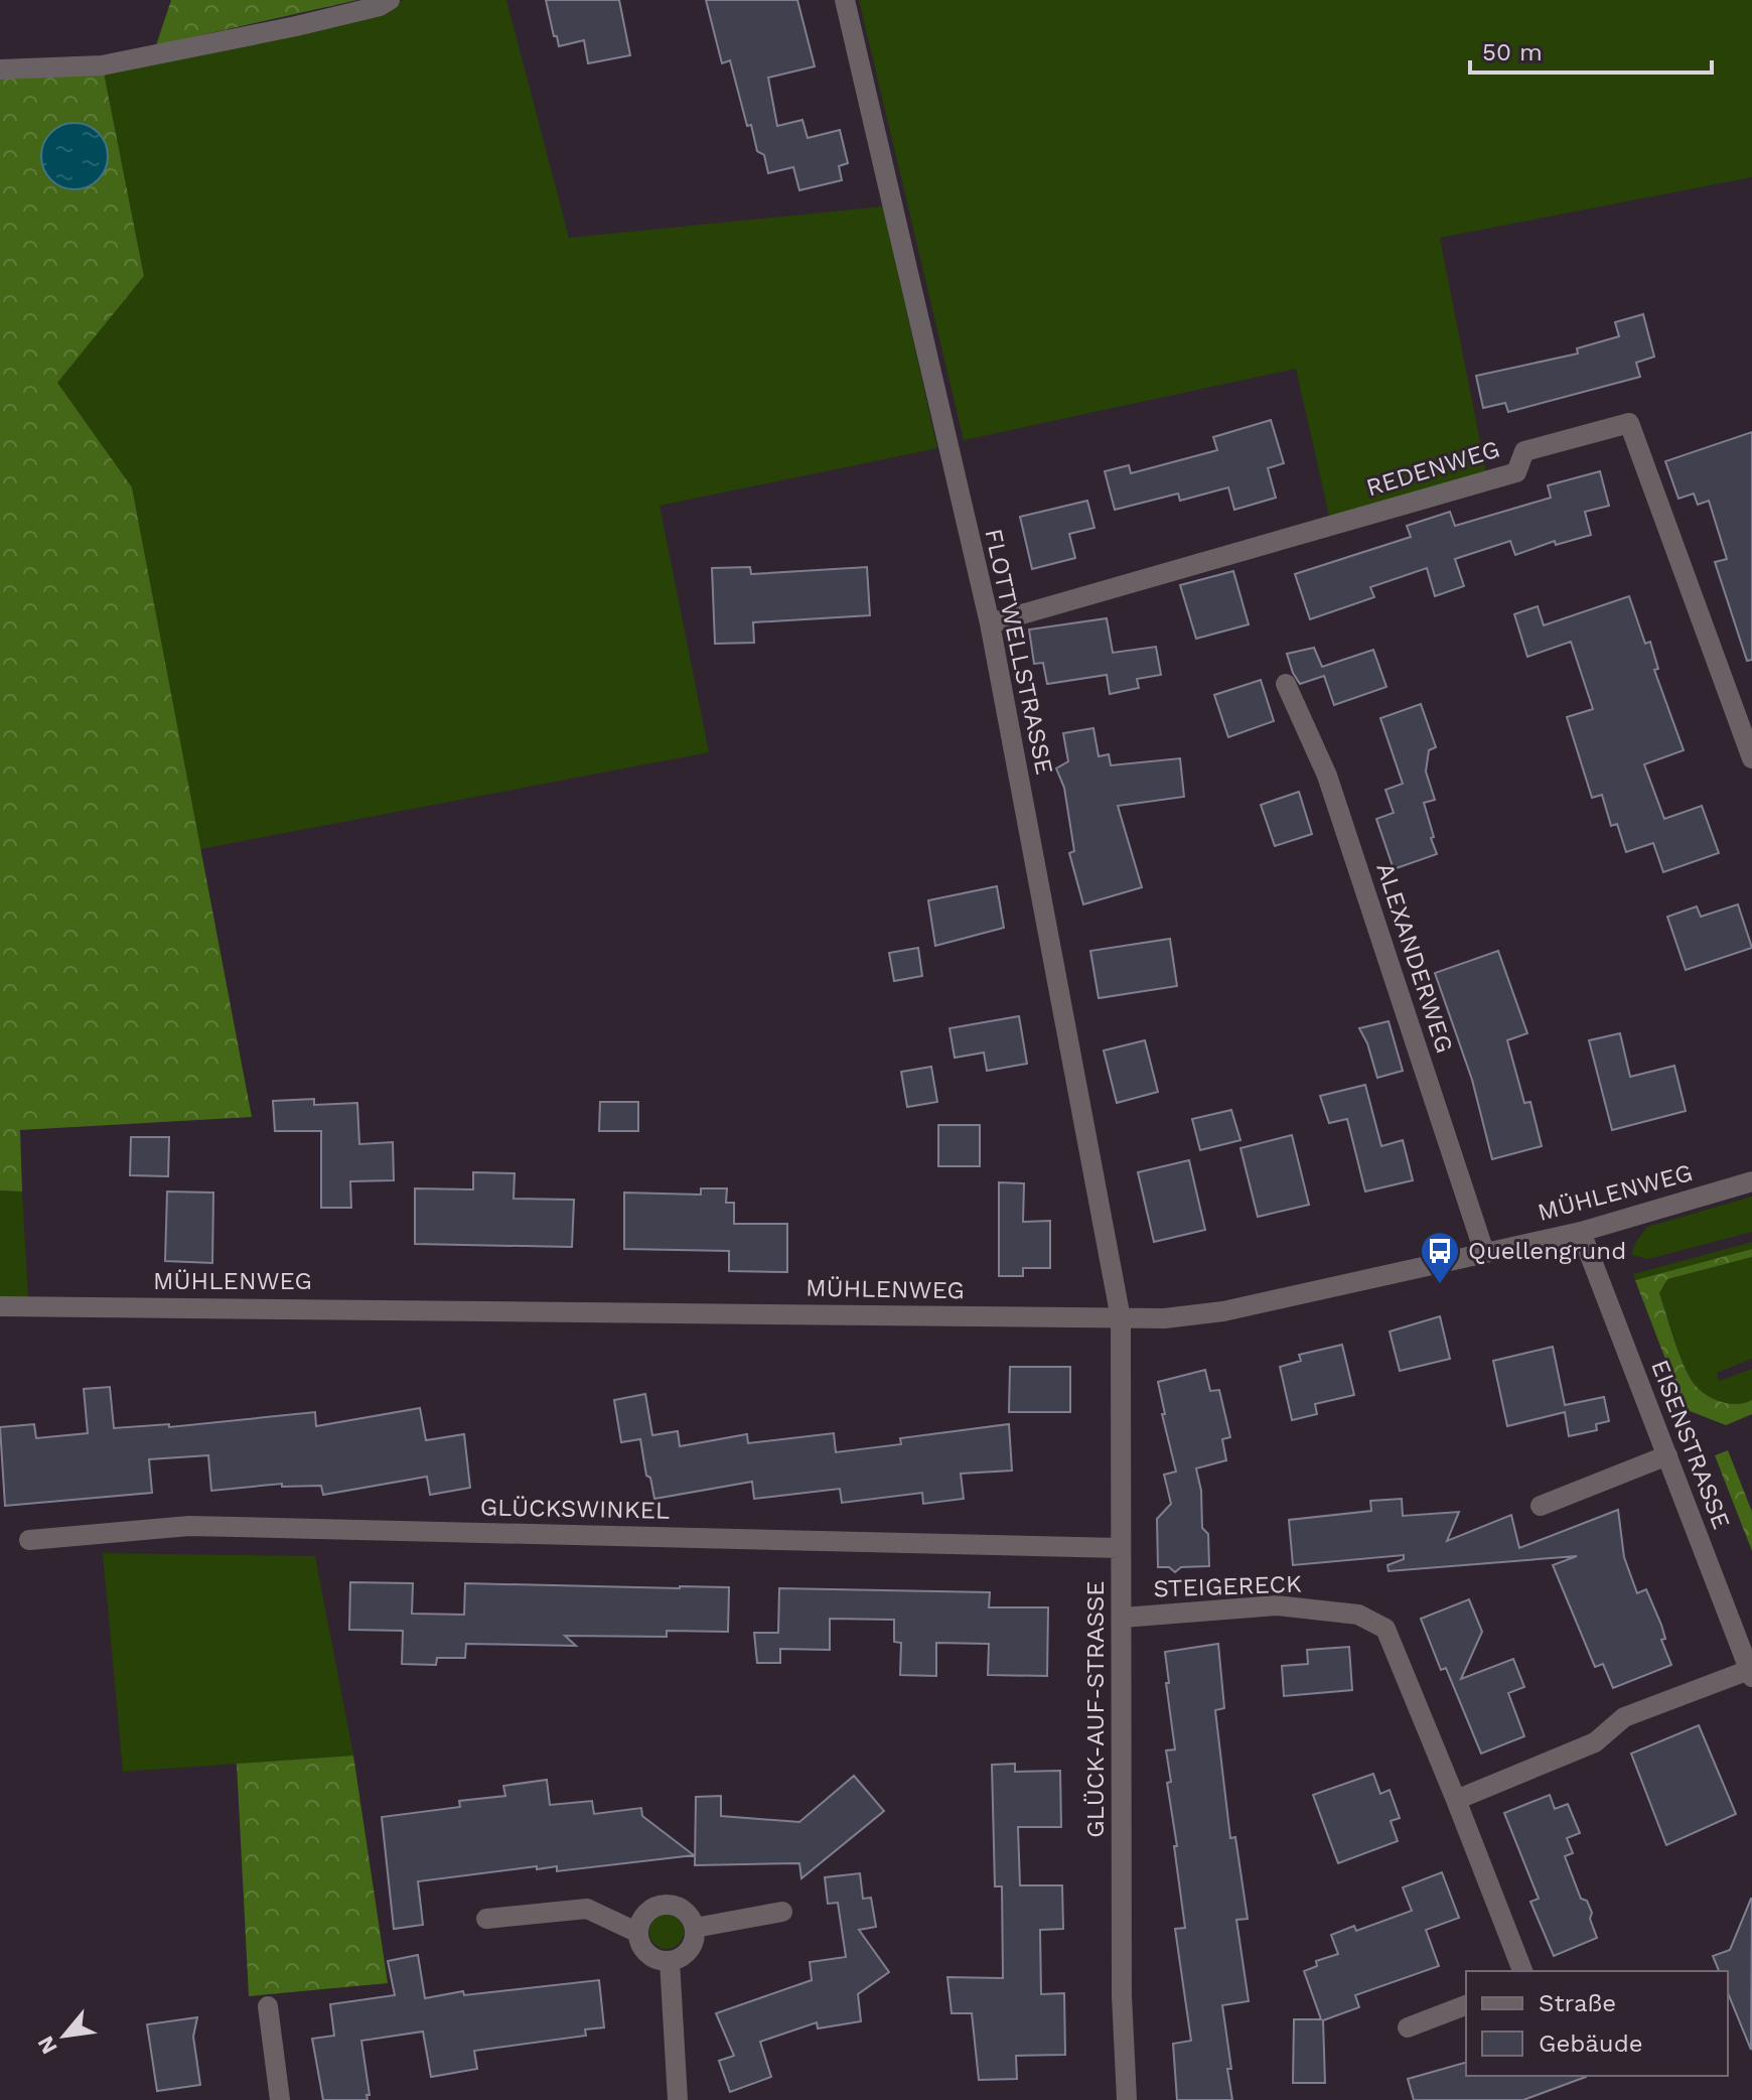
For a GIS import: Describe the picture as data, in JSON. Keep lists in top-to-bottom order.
{
  "streets": {
    "street": [
      "REDENWEG",
      "FLOTTWELLSTRASSE",
      "ALEXANDERWEG",
      "MÜHLENWEG",
      "EISENSTRASSE",
      "GLÜCKSWINKEL",
      "STEIGERECK",
      "GLÜCK-AUF-STRASSE"
    ]
  },
  "crossings": [
    ["REDENWEG", "FLOTTWELLSTRASSE"],
    ["FLOTTWELLSTRASSE", "MÜHLENWEG"],
    ["FLOTTWELLSTRASSE", "GLÜCK-AUF-STRASSE"],
    ["ALEXANDERWEG", "MÜHLENWEG"],
    ["MÜHLENWEG", "EISENSTRASSE"],
    ["MÜHLENWEG", "GLÜCK-AUF-STRASSE"],
    ["GLÜCKSWINKEL", "GLÜCK-AUF-STRASSE"],
    ["STEIGERECK", "GLÜCK-AUF-STRASSE"]
  ],
  "places": {
    "bus stop": ["Quellengrund"]
  },
  "legend": ["Straße", "Gebäude"],
  "scale_bar": "50 m",
  "north": "bottom left"
}
